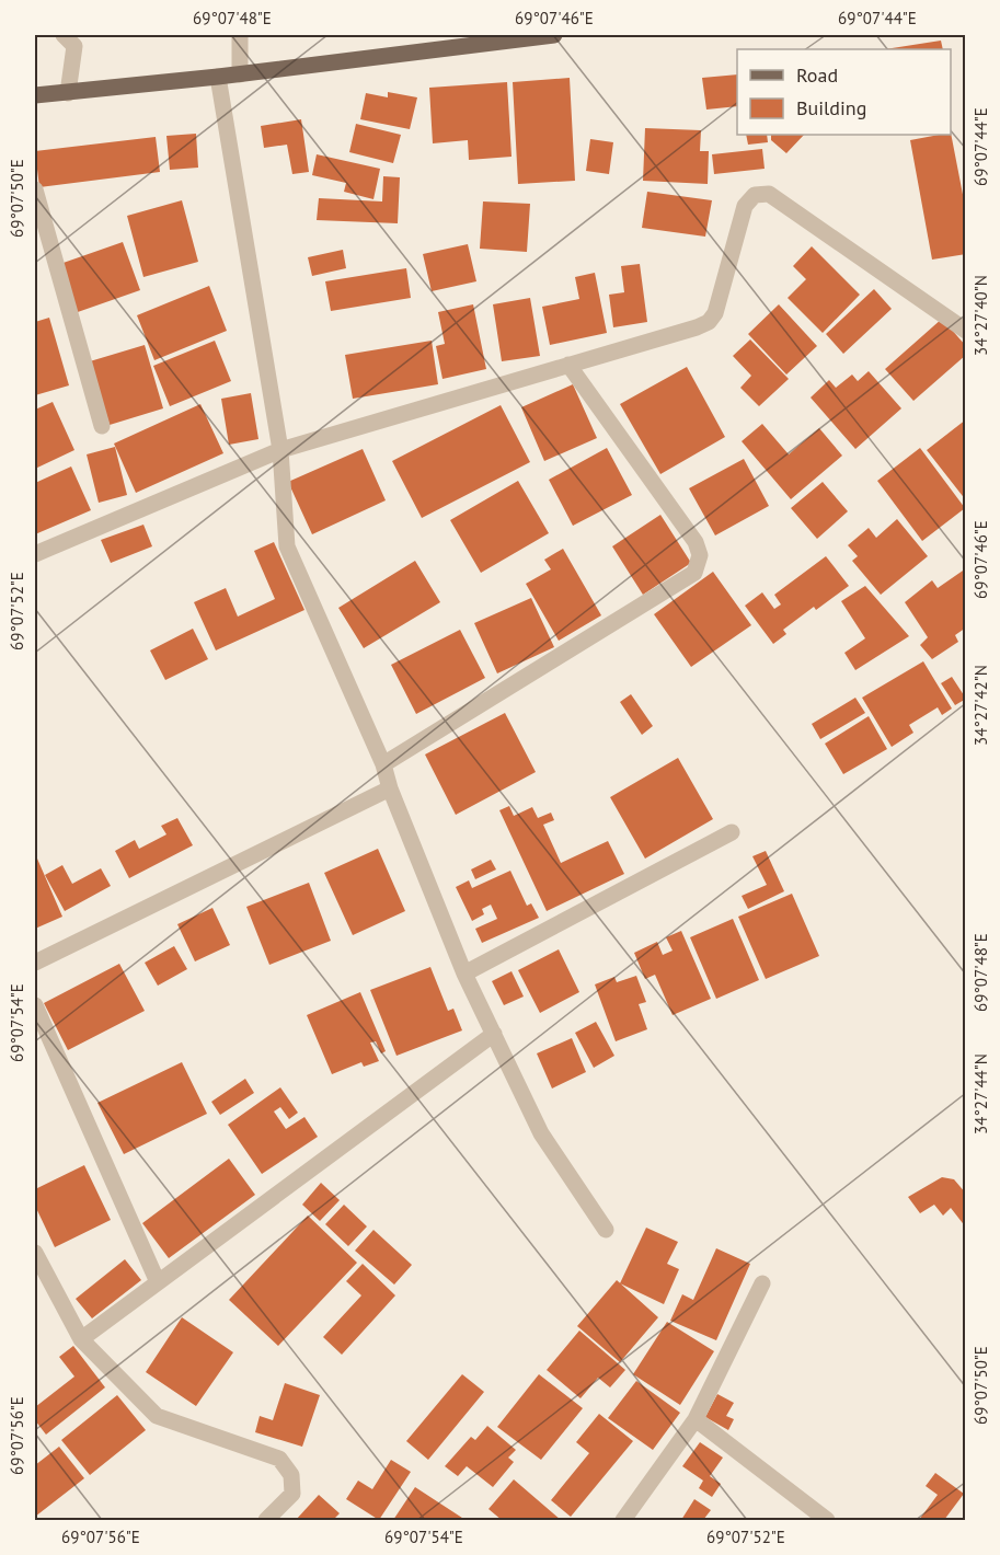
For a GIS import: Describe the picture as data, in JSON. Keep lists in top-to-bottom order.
{
  "legend": ["Road", "Building"],
  "coordinates": [
    "69°07'48\"E",
    "69°07'46\"E",
    "69°07'44\"E",
    "69°07'50\"E",
    "34°27'40\"N",
    "69°07'52\"E",
    "34°27'42\"N",
    "69°07'54\"E",
    "34°27'44\"N",
    "69°07'56\"E"
  ]
}
